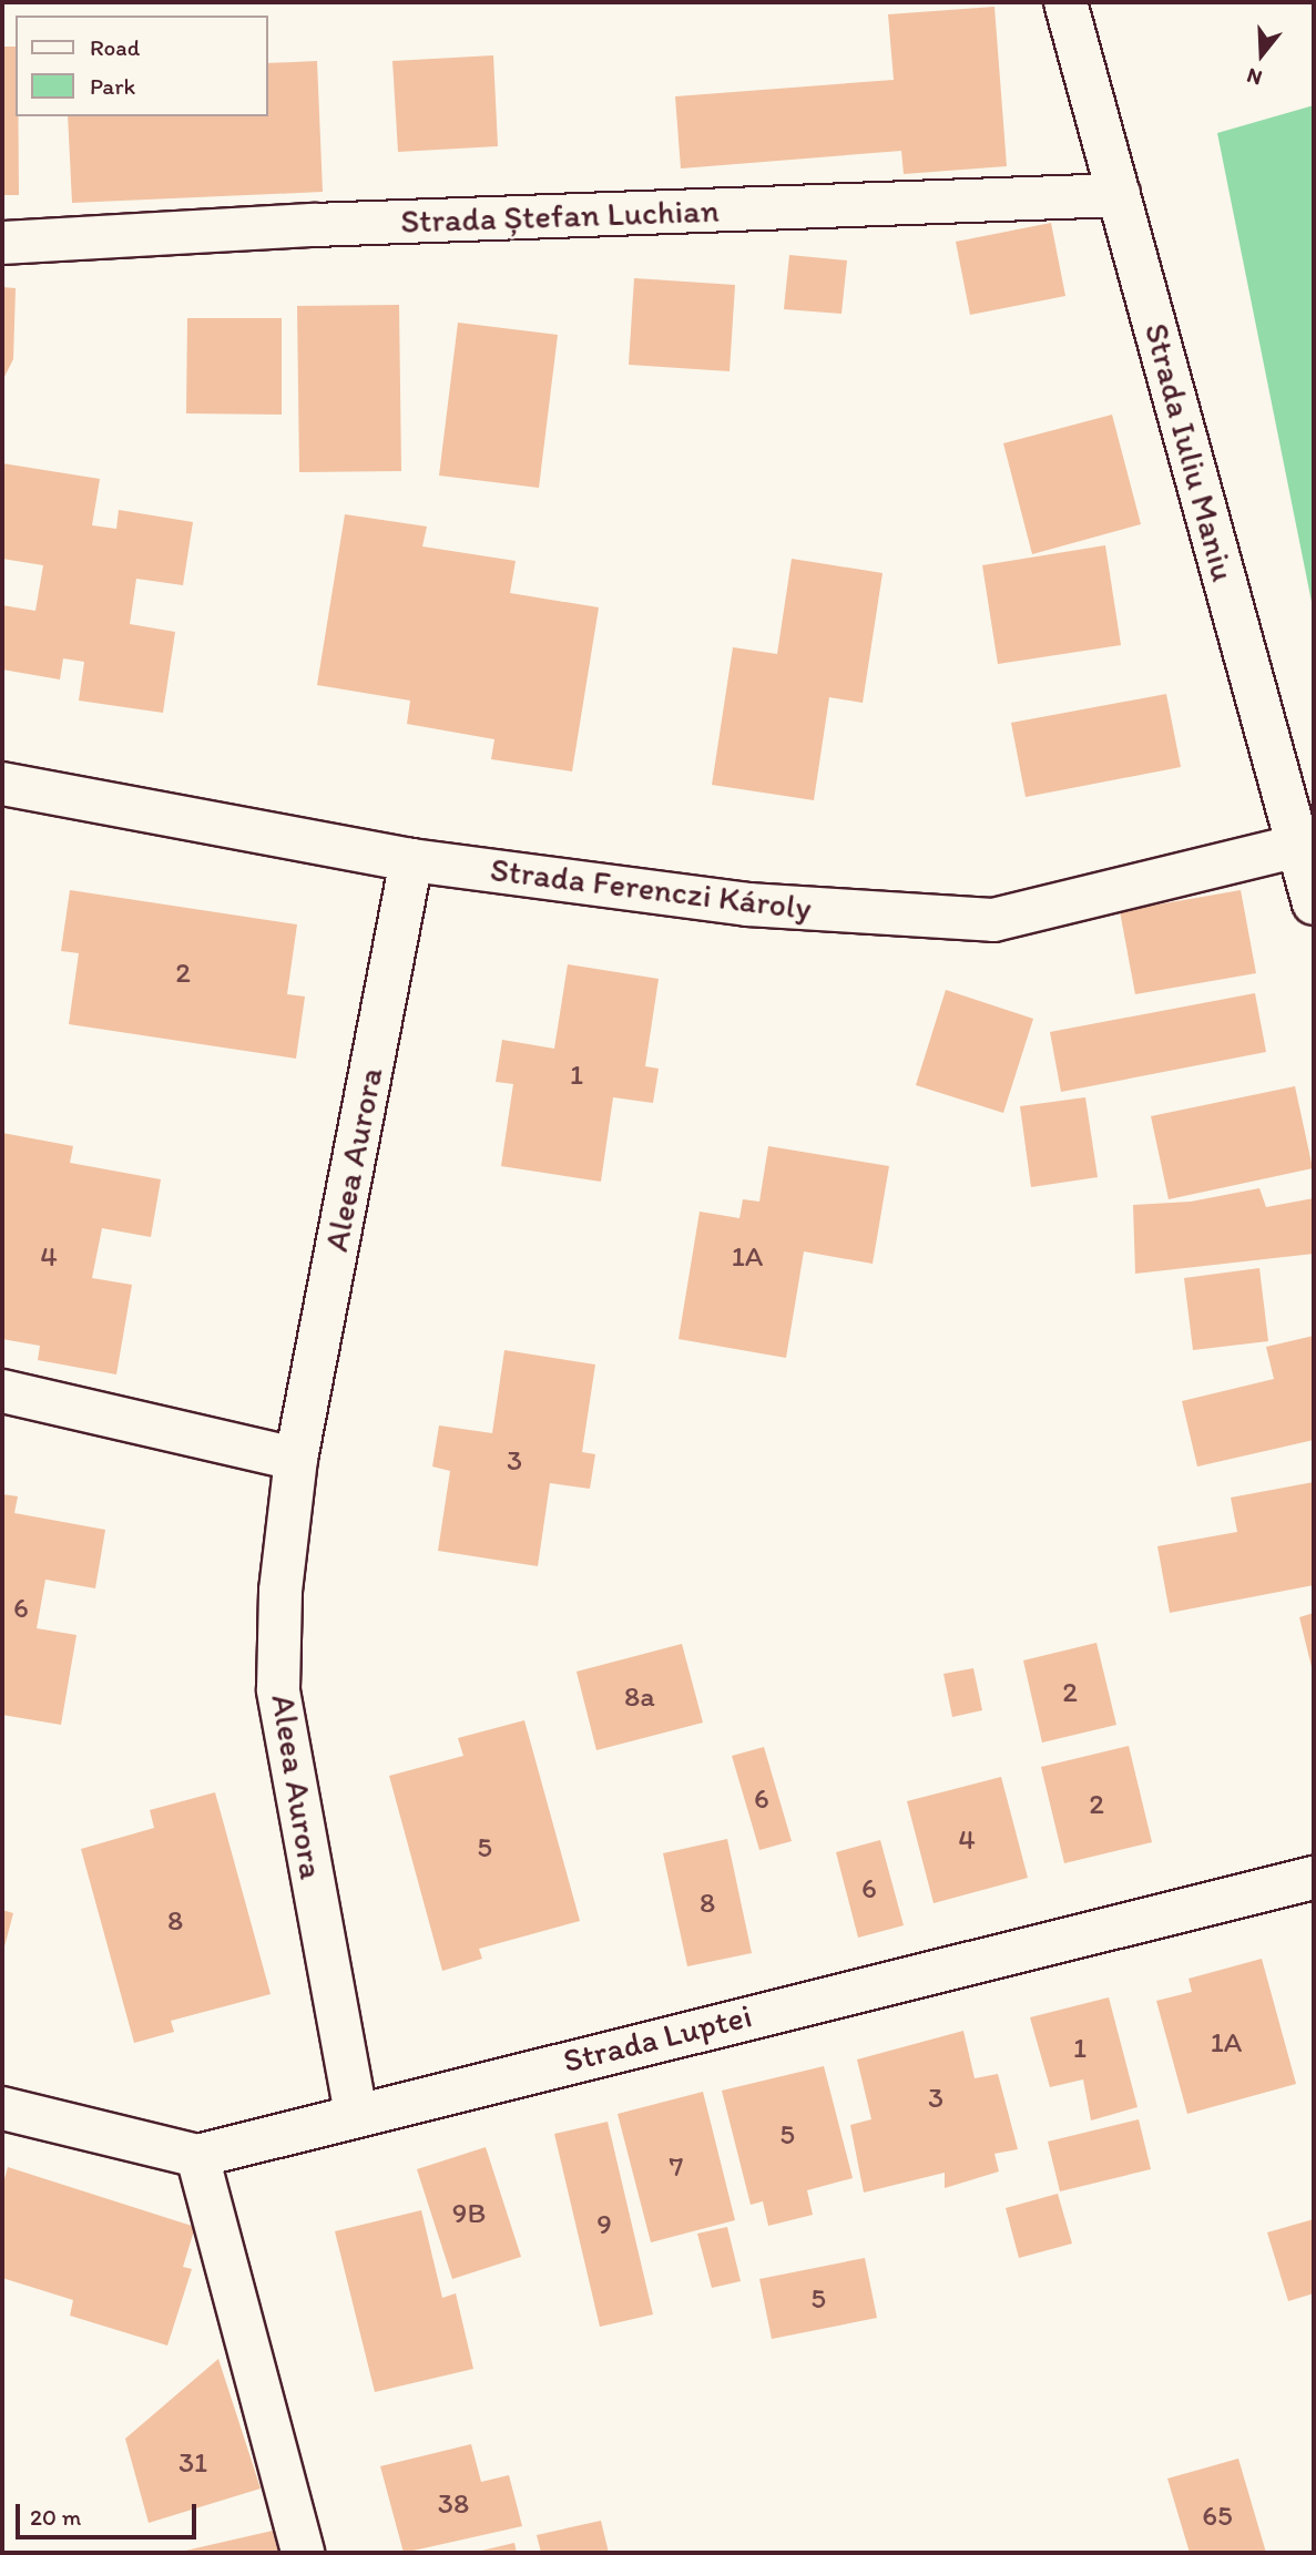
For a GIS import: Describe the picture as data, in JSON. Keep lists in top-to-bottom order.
{
  "streets": {
    "street": [
      "Strada Ștefan Luchian",
      "Strada Iuliu Maniu",
      "Strada Ferenczi Károly",
      "Aleea Aurora",
      "Strada Luptei"
    ]
  },
  "crossings": [
    ["Strada Ștefan Luchian", "Strada Iuliu Maniu"],
    ["Strada Iuliu Maniu", "Strada Ferenczi Károly"],
    ["Strada Ferenczi Károly", "Aleea Aurora"],
    ["Aleea Aurora", "Strada Luptei"]
  ],
  "house_numbers": [
    "2",
    "1",
    "4",
    "1A",
    "3",
    "6",
    "2",
    "8a",
    "6",
    "2",
    "4",
    "5",
    "6",
    "8",
    "8",
    "1A",
    "1",
    "3",
    "5",
    "7",
    "9B",
    "9",
    "5",
    "31",
    "38",
    "65"
  ],
  "legend": ["Road", "Park"],
  "scale_bar": "20 m",
  "north": "bottom"
}
